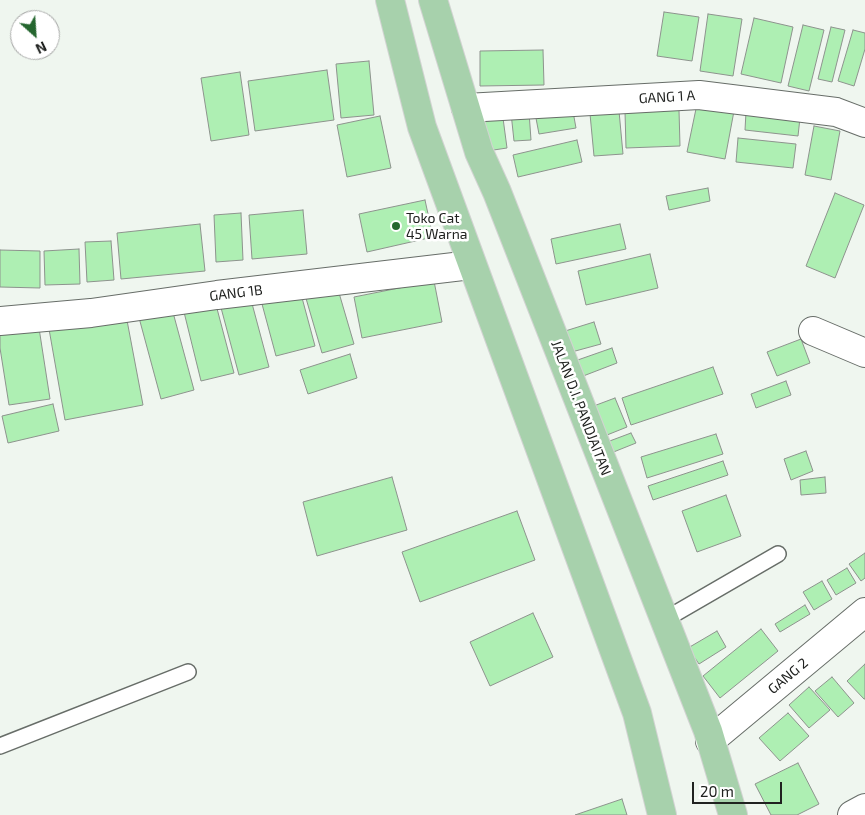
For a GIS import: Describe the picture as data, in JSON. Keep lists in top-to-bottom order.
{
  "streets": {
    "main road": ["JALAN D.I. PANDJAITAN"],
    "street": ["GANG 1 A", "GANG 1B", "GANG 2"]
  },
  "crossings": [
    ["GANG 1 A", "JALAN D.I. PANDJAITAN"],
    ["JALAN D.I. PANDJAITAN", "GANG 2"]
  ],
  "places": ["Toko Cat 45 Warna"],
  "scale_bar": "20 m",
  "north": "bottom right"
}
